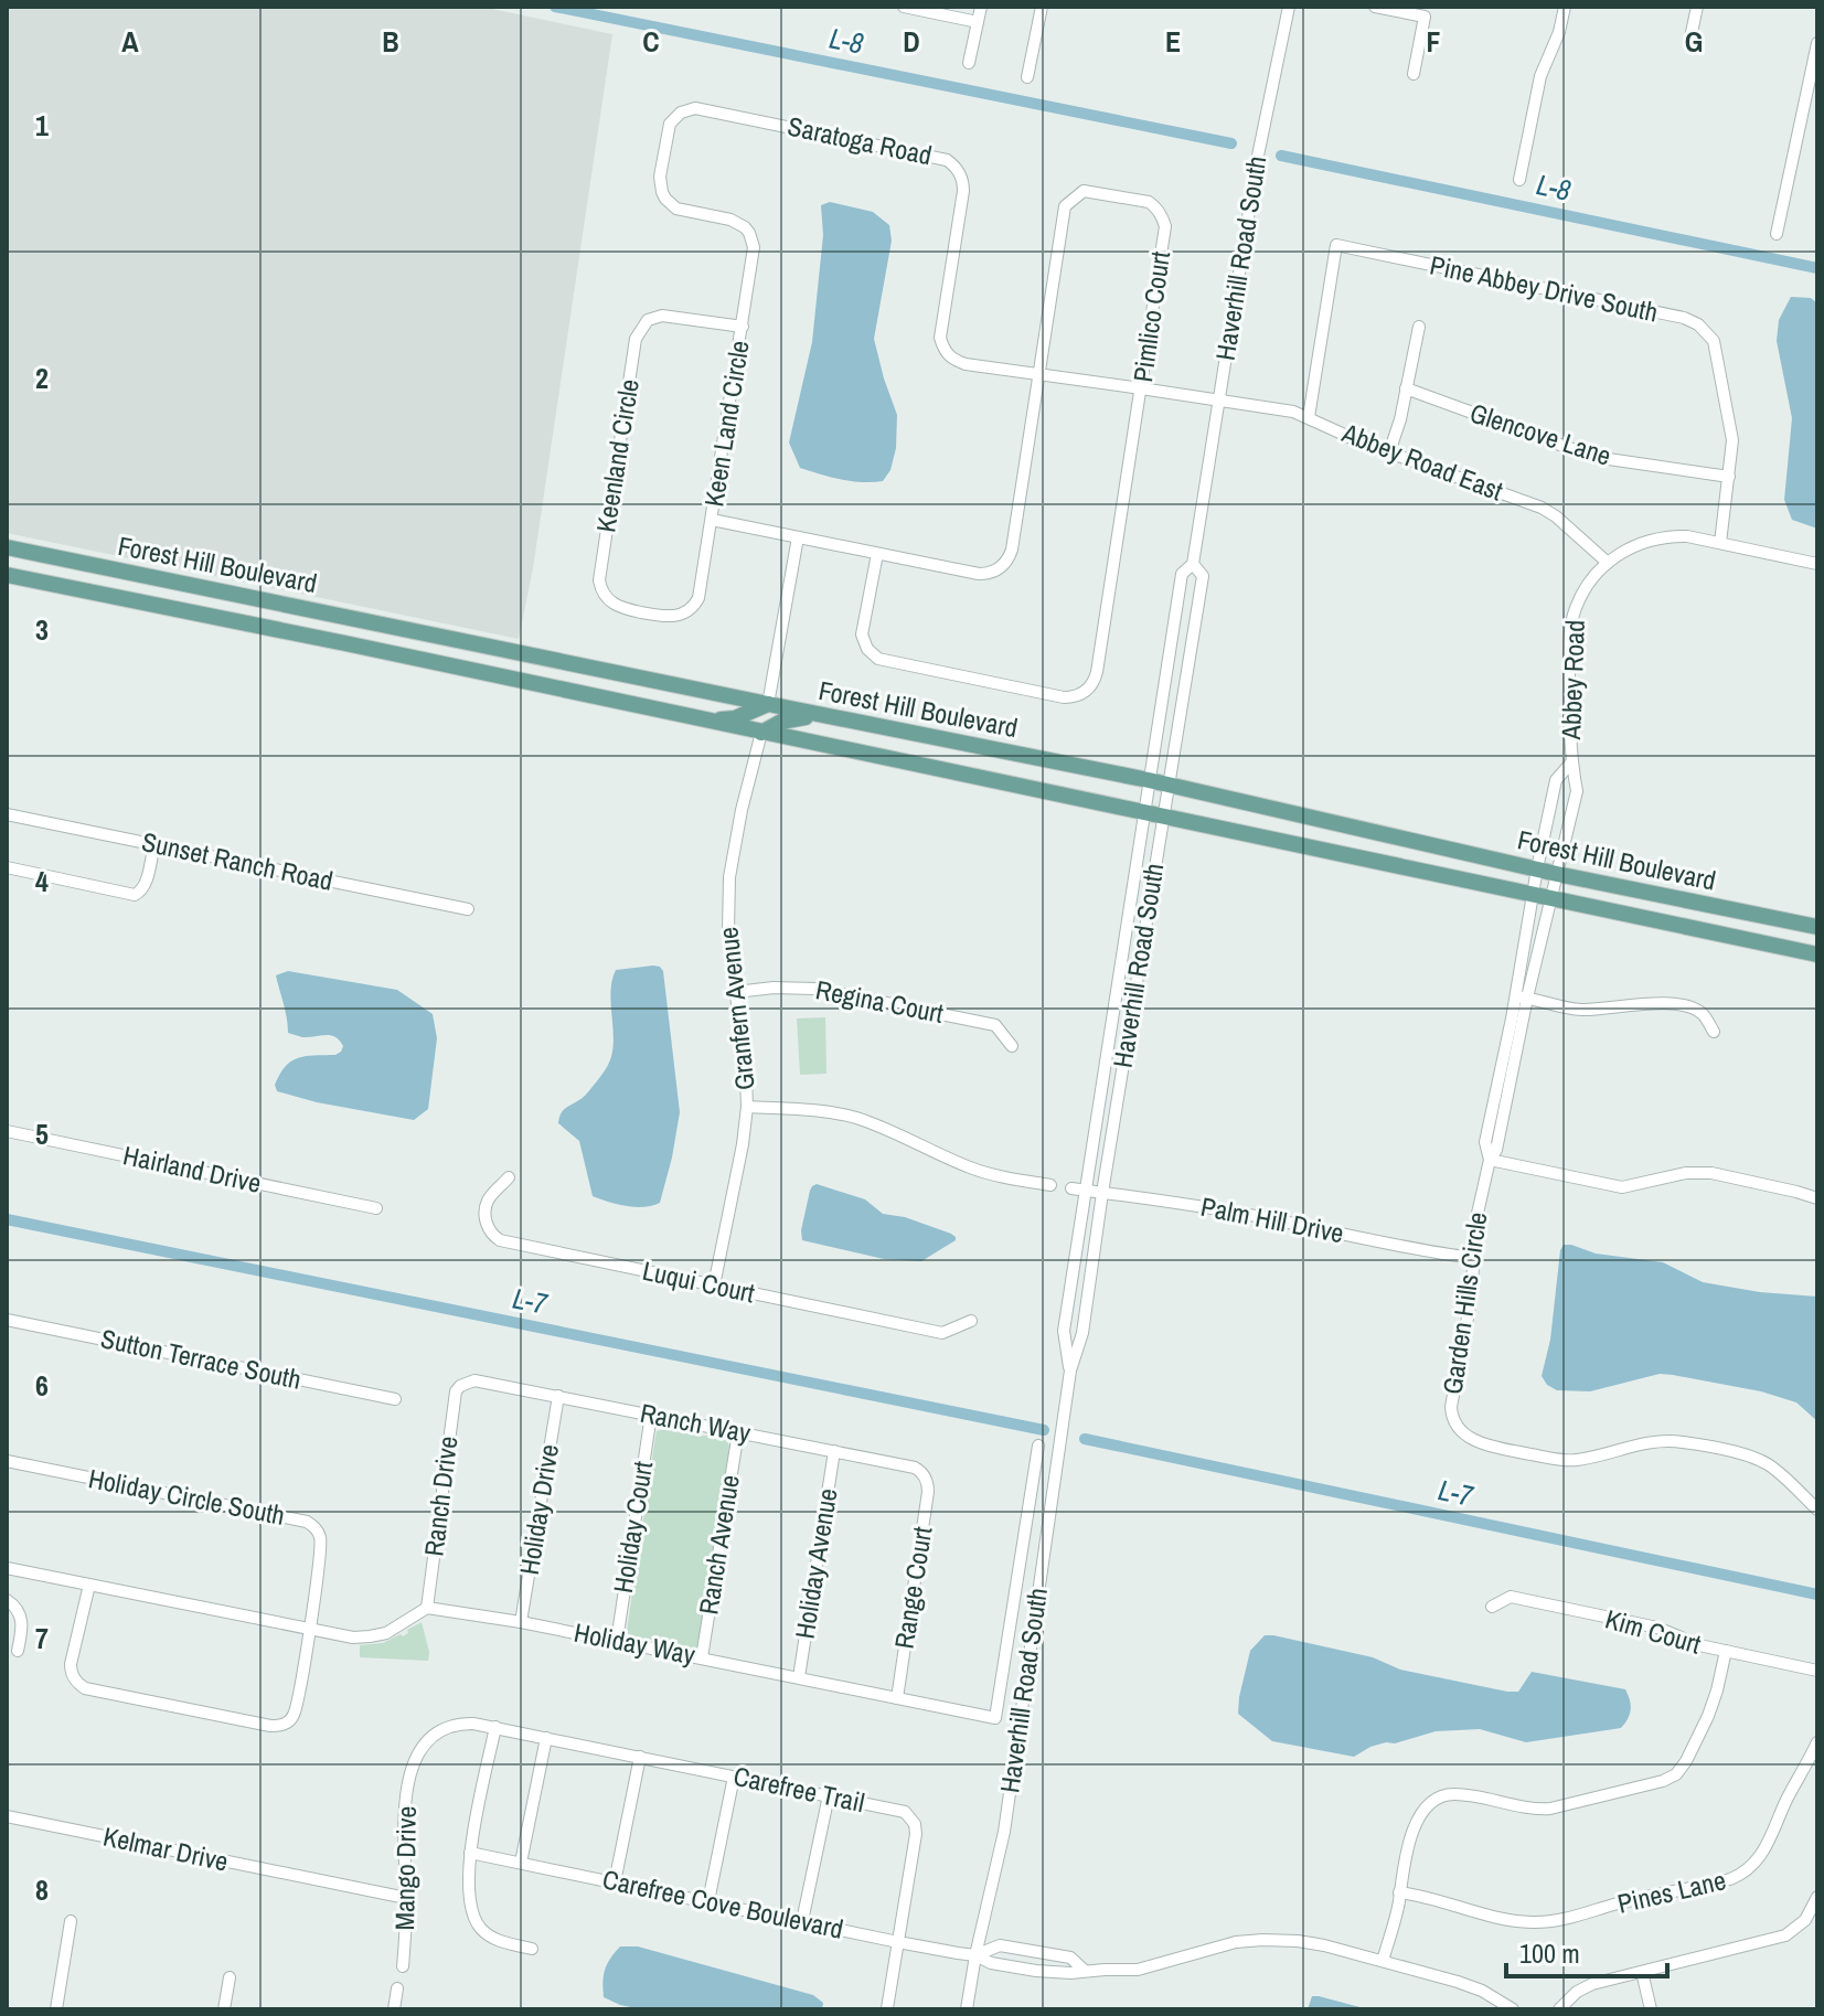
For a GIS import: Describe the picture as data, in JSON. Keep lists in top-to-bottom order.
{
  "streets": {
    "main road": ["Forest Hill Boulevard"],
    "street": [
      "Saratoga Road",
      "Haverhill Road South",
      "Pine Abbey Drive South",
      "Pimlico Court",
      "Keen Land Circle",
      "Glencove Lane",
      "Keenland Circle",
      "Abbey Road East",
      "Abbey Road",
      "Sunset Ranch Road",
      "Regina Court",
      "Granfern Avenue",
      "Hairland Drive",
      "Palm Hill Drive",
      "Luqui Court",
      "Garden Hills Circle",
      "Sutton Terrace South",
      "Ranch Way",
      "Ranch Drive",
      "Holiday Circle South",
      "Holiday Drive",
      "Holiday Court",
      "Ranch Avenue",
      "Holiday Avenue",
      "Range Court",
      "Kim Court",
      "Holiday Way",
      "Carefree Trail",
      "Kelmar Drive",
      "Mango Drive",
      "Pines Lane",
      "Carefree Cove Boulevard"
    ]
  },
  "crossings": [
    ["Saratoga Road", "Haverhill Road South"],
    ["Saratoga Road", "Pimlico Court"],
    ["Saratoga Road", "Keen Land Circle"],
    ["Saratoga Road", "Keenland Circle"],
    ["Saratoga Road", "Abbey Road East"],
    ["Haverhill Road South", "Abbey Road East"],
    ["Haverhill Road South", "Forest Hill Boulevard"],
    ["Haverhill Road South", "Palm Hill Drive"],
    ["Haverhill Road South", "Carefree Cove Boulevard"],
    ["Pine Abbey Drive South", "Glencove Lane"],
    ["Pine Abbey Drive South", "Abbey Road East"],
    ["Pine Abbey Drive South", "Abbey Road"],
    ["Pimlico Court", "Keen Land Circle"],
    ["Keen Land Circle", "Keenland Circle"],
    ["Abbey Road East", "Abbey Road"],
    ["Forest Hill Boulevard", "Abbey Road"],
    ["Forest Hill Boulevard", "Granfern Avenue"],
    ["Forest Hill Boulevard", "Garden Hills Circle"],
    ["Abbey Road", "Garden Hills Circle"],
    ["Regina Court", "Granfern Avenue"],
    ["Granfern Avenue", "Luqui Court"],
    ["Palm Hill Drive", "Garden Hills Circle"],
    ["Ranch Way", "Ranch Drive"],
    ["Ranch Way", "Holiday Drive"],
    ["Ranch Way", "Holiday Court"],
    ["Ranch Way", "Ranch Avenue"],
    ["Ranch Way", "Holiday Avenue"],
    ["Ranch Way", "Range Court"],
    ["Ranch Drive", "Holiday Way"],
    ["Holiday Drive", "Holiday Way"],
    ["Holiday Court", "Holiday Way"],
    ["Ranch Avenue", "Holiday Way"],
    ["Holiday Avenue", "Holiday Way"],
    ["Range Court", "Holiday Way"],
    ["Carefree Trail", "Mango Drive"],
    ["Carefree Trail", "Carefree Cove Boulevard"],
    ["Kelmar Drive", "Mango Drive"]
  ],
  "water": ["L-8", "L-7"],
  "scale_bar": "100 m",
  "grid": {
    "columns": [
      "A",
      "B",
      "C",
      "D",
      "E",
      "F",
      "G"
    ],
    "rows": [
      "1",
      "2",
      "3",
      "4",
      "5",
      "6",
      "7",
      "8"
    ]
  }
}
